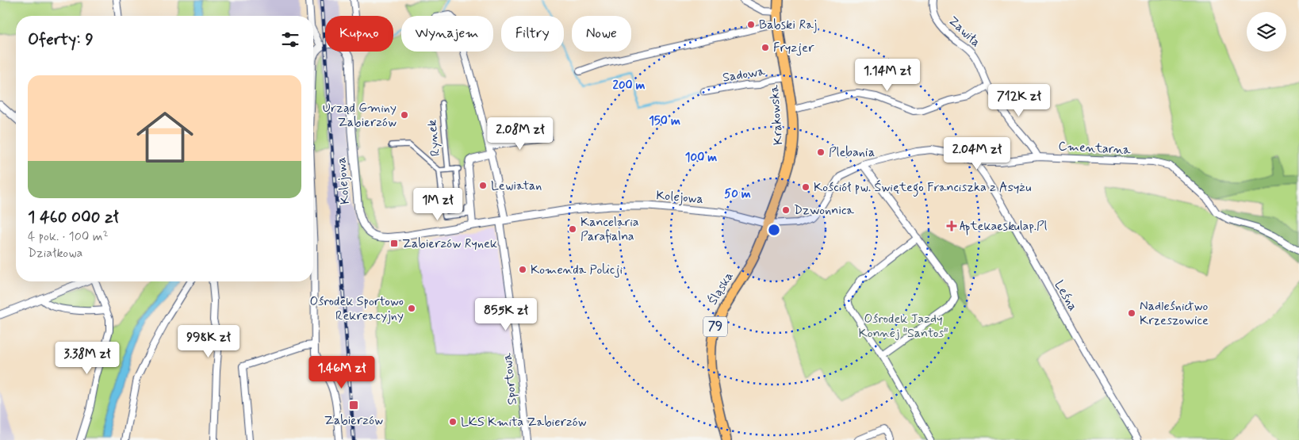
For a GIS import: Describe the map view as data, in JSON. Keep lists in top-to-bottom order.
{
  "streets": {
    "main road": ["Krakowska", "Śląska", "79"],
    "street": [
      "Zawiła",
      "Sadowa",
      "Rynek",
      "Cmentarna",
      "Kolejowa",
      "Leśna",
      "Sportowa"
    ]
  },
  "crossings": [
    ["Zawiła", "Cmentarna"],
    ["Sadowa", "Krakowska"],
    ["Krakowska", "Cmentarna"],
    ["Krakowska", "Kolejowa"],
    ["Krakowska", "Śląska"],
    ["Cmentarna", "Kolejowa"],
    ["Cmentarna", "Śląska"],
    ["Cmentarna", "Leśna"],
    ["Kolejowa", "Śląska"],
    ["Kolejowa", "Sportowa"]
  ],
  "parks": ["Ośrodek Jazdy Konnej \"Santos\""],
  "places": {
    "other": [
      "Babski Raj",
      "Fryzjer",
      "Urząd Gminy Zabierzów",
      "Plebania",
      "Lewiatan",
      "Kościół pw. Świętego Franciszka z Asyżu",
      "Dzwonnica",
      "Kancelaria Parafialna",
      "Komenda Policji",
      "Ośrodek Sportowo Rekreacyjny",
      "Nadleśnictwo Krzeszowice",
      "LKS Kmita Zabierzów"
    ],
    "health": ["Aptekaeskulap.Pl"],
    "transit": ["Zabierzów Rynek", "Zabierzów"]
  },
  "page": {
    "chip": [
      "Kupno",
      "Wynajem",
      "Filtry",
      "Nowe"
    ],
    "heading": "Oferty: 9",
    "price": [
      "1.14M zł",
      "712K zł",
      "2.08M zł",
      "2.04M zł",
      "1M zł",
      "855K zł",
      "998K zł",
      "3.38M zł",
      "1.46M zł"
    ],
    "list": [
      {
        "name": "1 460 000 zł",
        "note": "4 pok. · 100 m² · Działkowa"
      }
    ]
  },
  "rings": [
    "200 m",
    "150 m",
    "100 m",
    "50 m"
  ]
}
